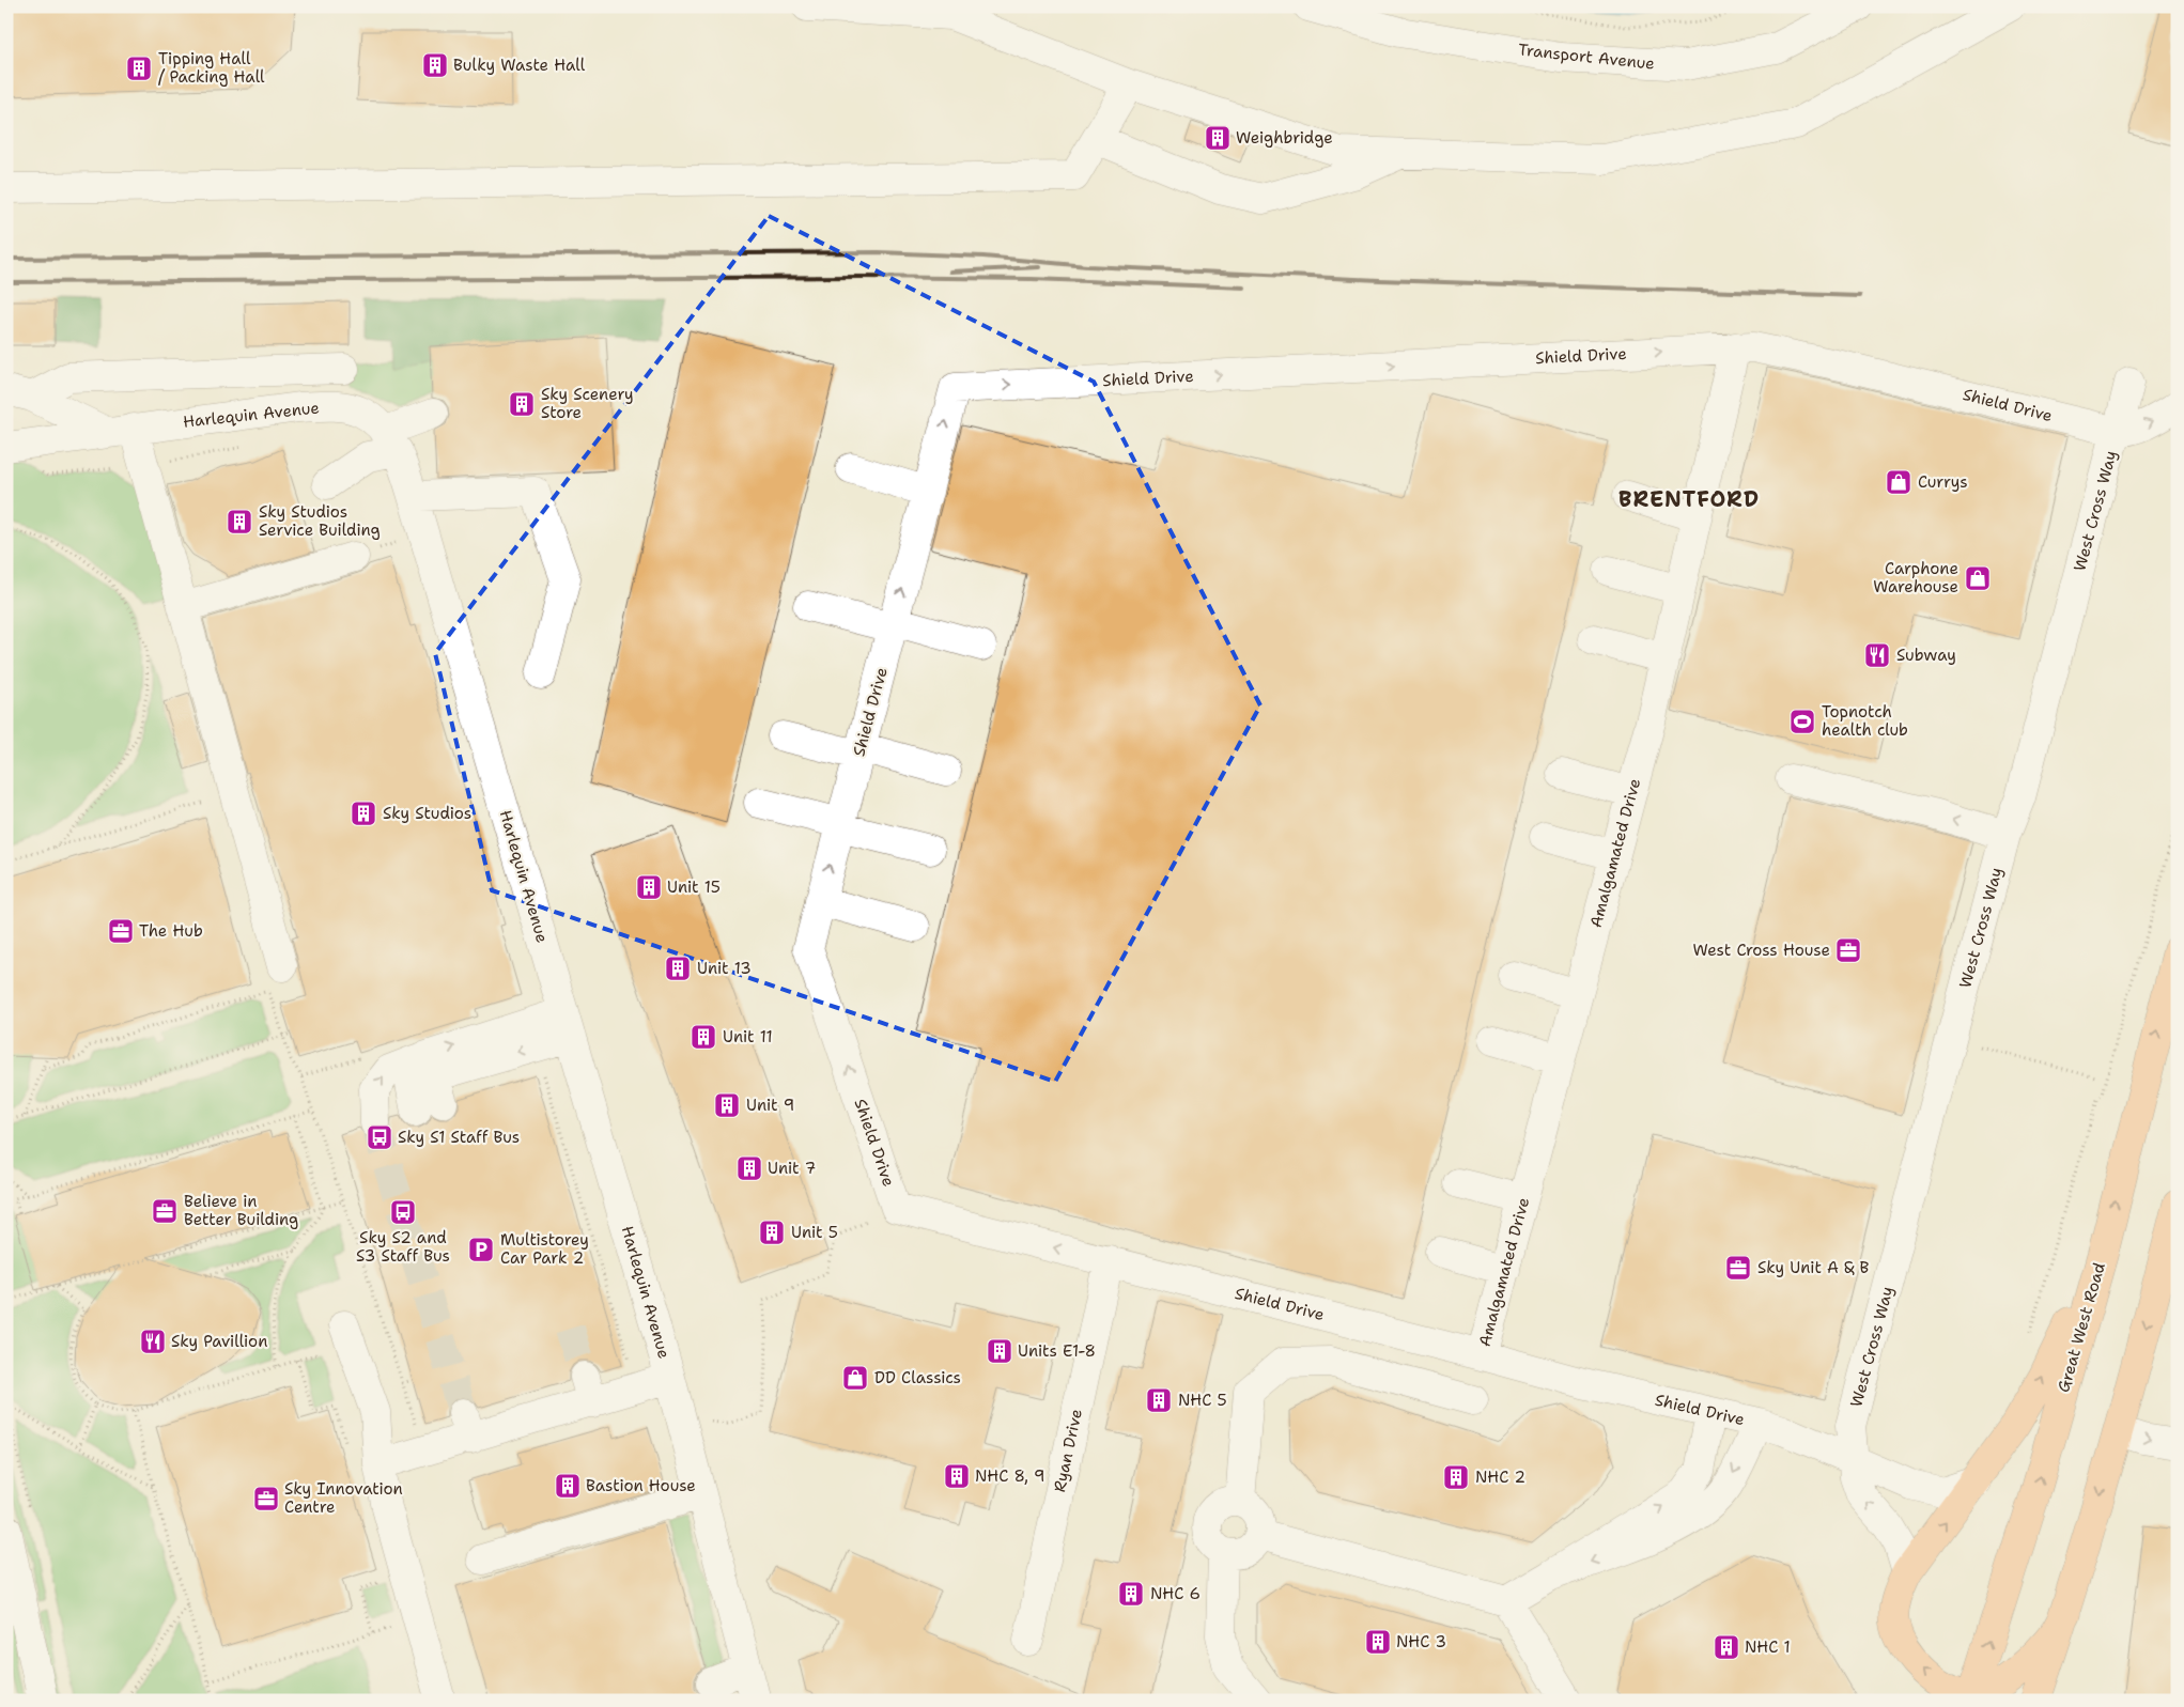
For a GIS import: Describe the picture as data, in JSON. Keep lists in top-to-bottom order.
{
  "streets": {
    "highway": ["Great West Road"],
    "street": [
      "Transport Avenue",
      "Shield Drive",
      "Harlequin Avenue",
      "West Cross Way",
      "Amalgamated Drive",
      "Ryan Drive"
    ]
  },
  "crossings": [
    ["Shield Drive", "West Cross Way"],
    ["Shield Drive", "Amalgamated Drive"],
    ["Shield Drive", "Ryan Drive"]
  ],
  "districts": ["BRENTFORD"],
  "places": {
    "building": [
      "Bulky Waste Hall",
      "Tipping Hall / Packing Hall",
      "Weighbridge",
      "Sky Scenery Store",
      "Sky Studios Service Building",
      "Sky Studios",
      "Unit 15",
      "Unit 13",
      "Unit 11",
      "Unit 9",
      "Unit 7",
      "Unit 5",
      "Units E1-8",
      "NHC 5",
      "NHC 8, 9",
      "NHC 2",
      "Bastion House",
      "NHC 6",
      "NHC 3",
      "NHC 1"
    ],
    "shop": ["Currys", "Carphone Warehouse", "DD Classics"],
    "restaurant": ["Subway", "Sky Pavillion"],
    "sports": ["Topnotch health club"],
    "office": [
      "The Hub",
      "West Cross House",
      "Believe in Better Building",
      "Sky Unit A & B",
      "Sky Innovation Centre"
    ],
    "bus stop": ["Sky S1 Staff Bus", "Sky S2 and S3 Staff Bus"],
    "parking": ["Multistorey Car Park 2"]
  }
}
